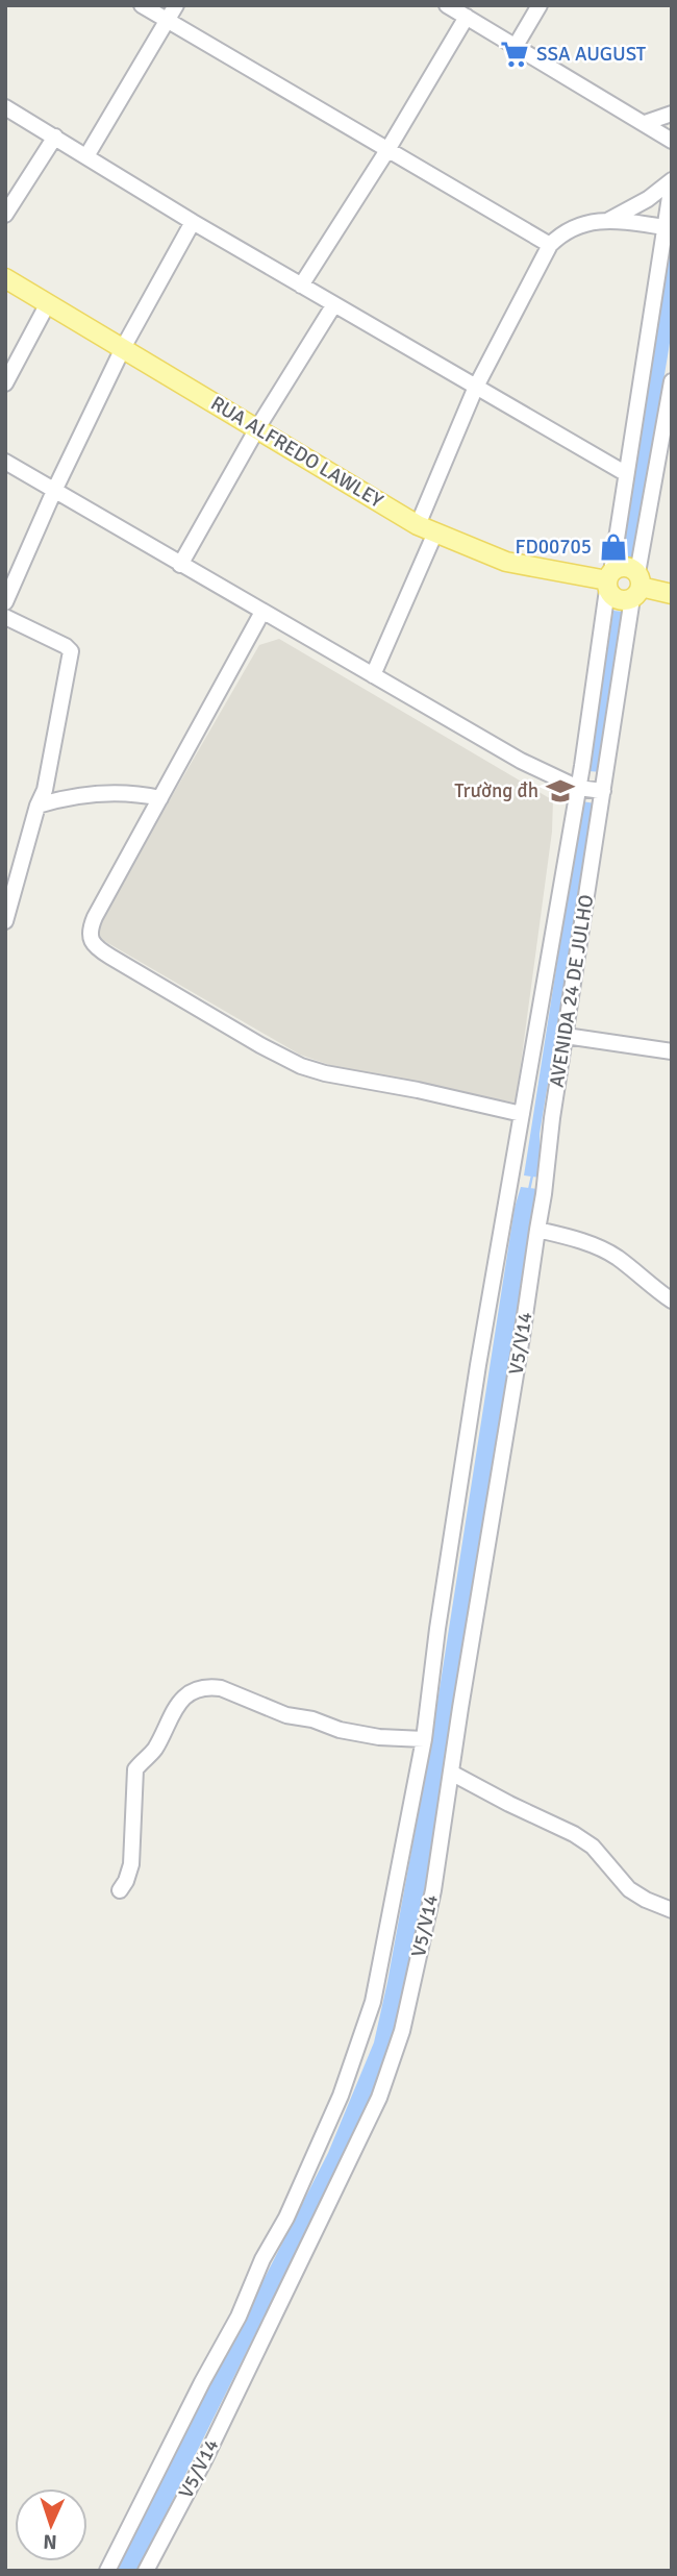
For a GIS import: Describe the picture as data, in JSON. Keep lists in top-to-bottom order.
{
  "streets": {
    "main road": ["RUA ALFREDO LAWLEY"],
    "street": ["AVENIDA 24 DE JULHO", "V5/V14"]
  },
  "crossings": [
    ["AVENIDA 24 DE JULHO", "V5/V14"]
  ],
  "places": {
    "supermarket": ["SSA AUGUST"],
    "shop": ["FD00705"],
    "school or university": ["Trường đh"]
  },
  "north": "bottom"
}
